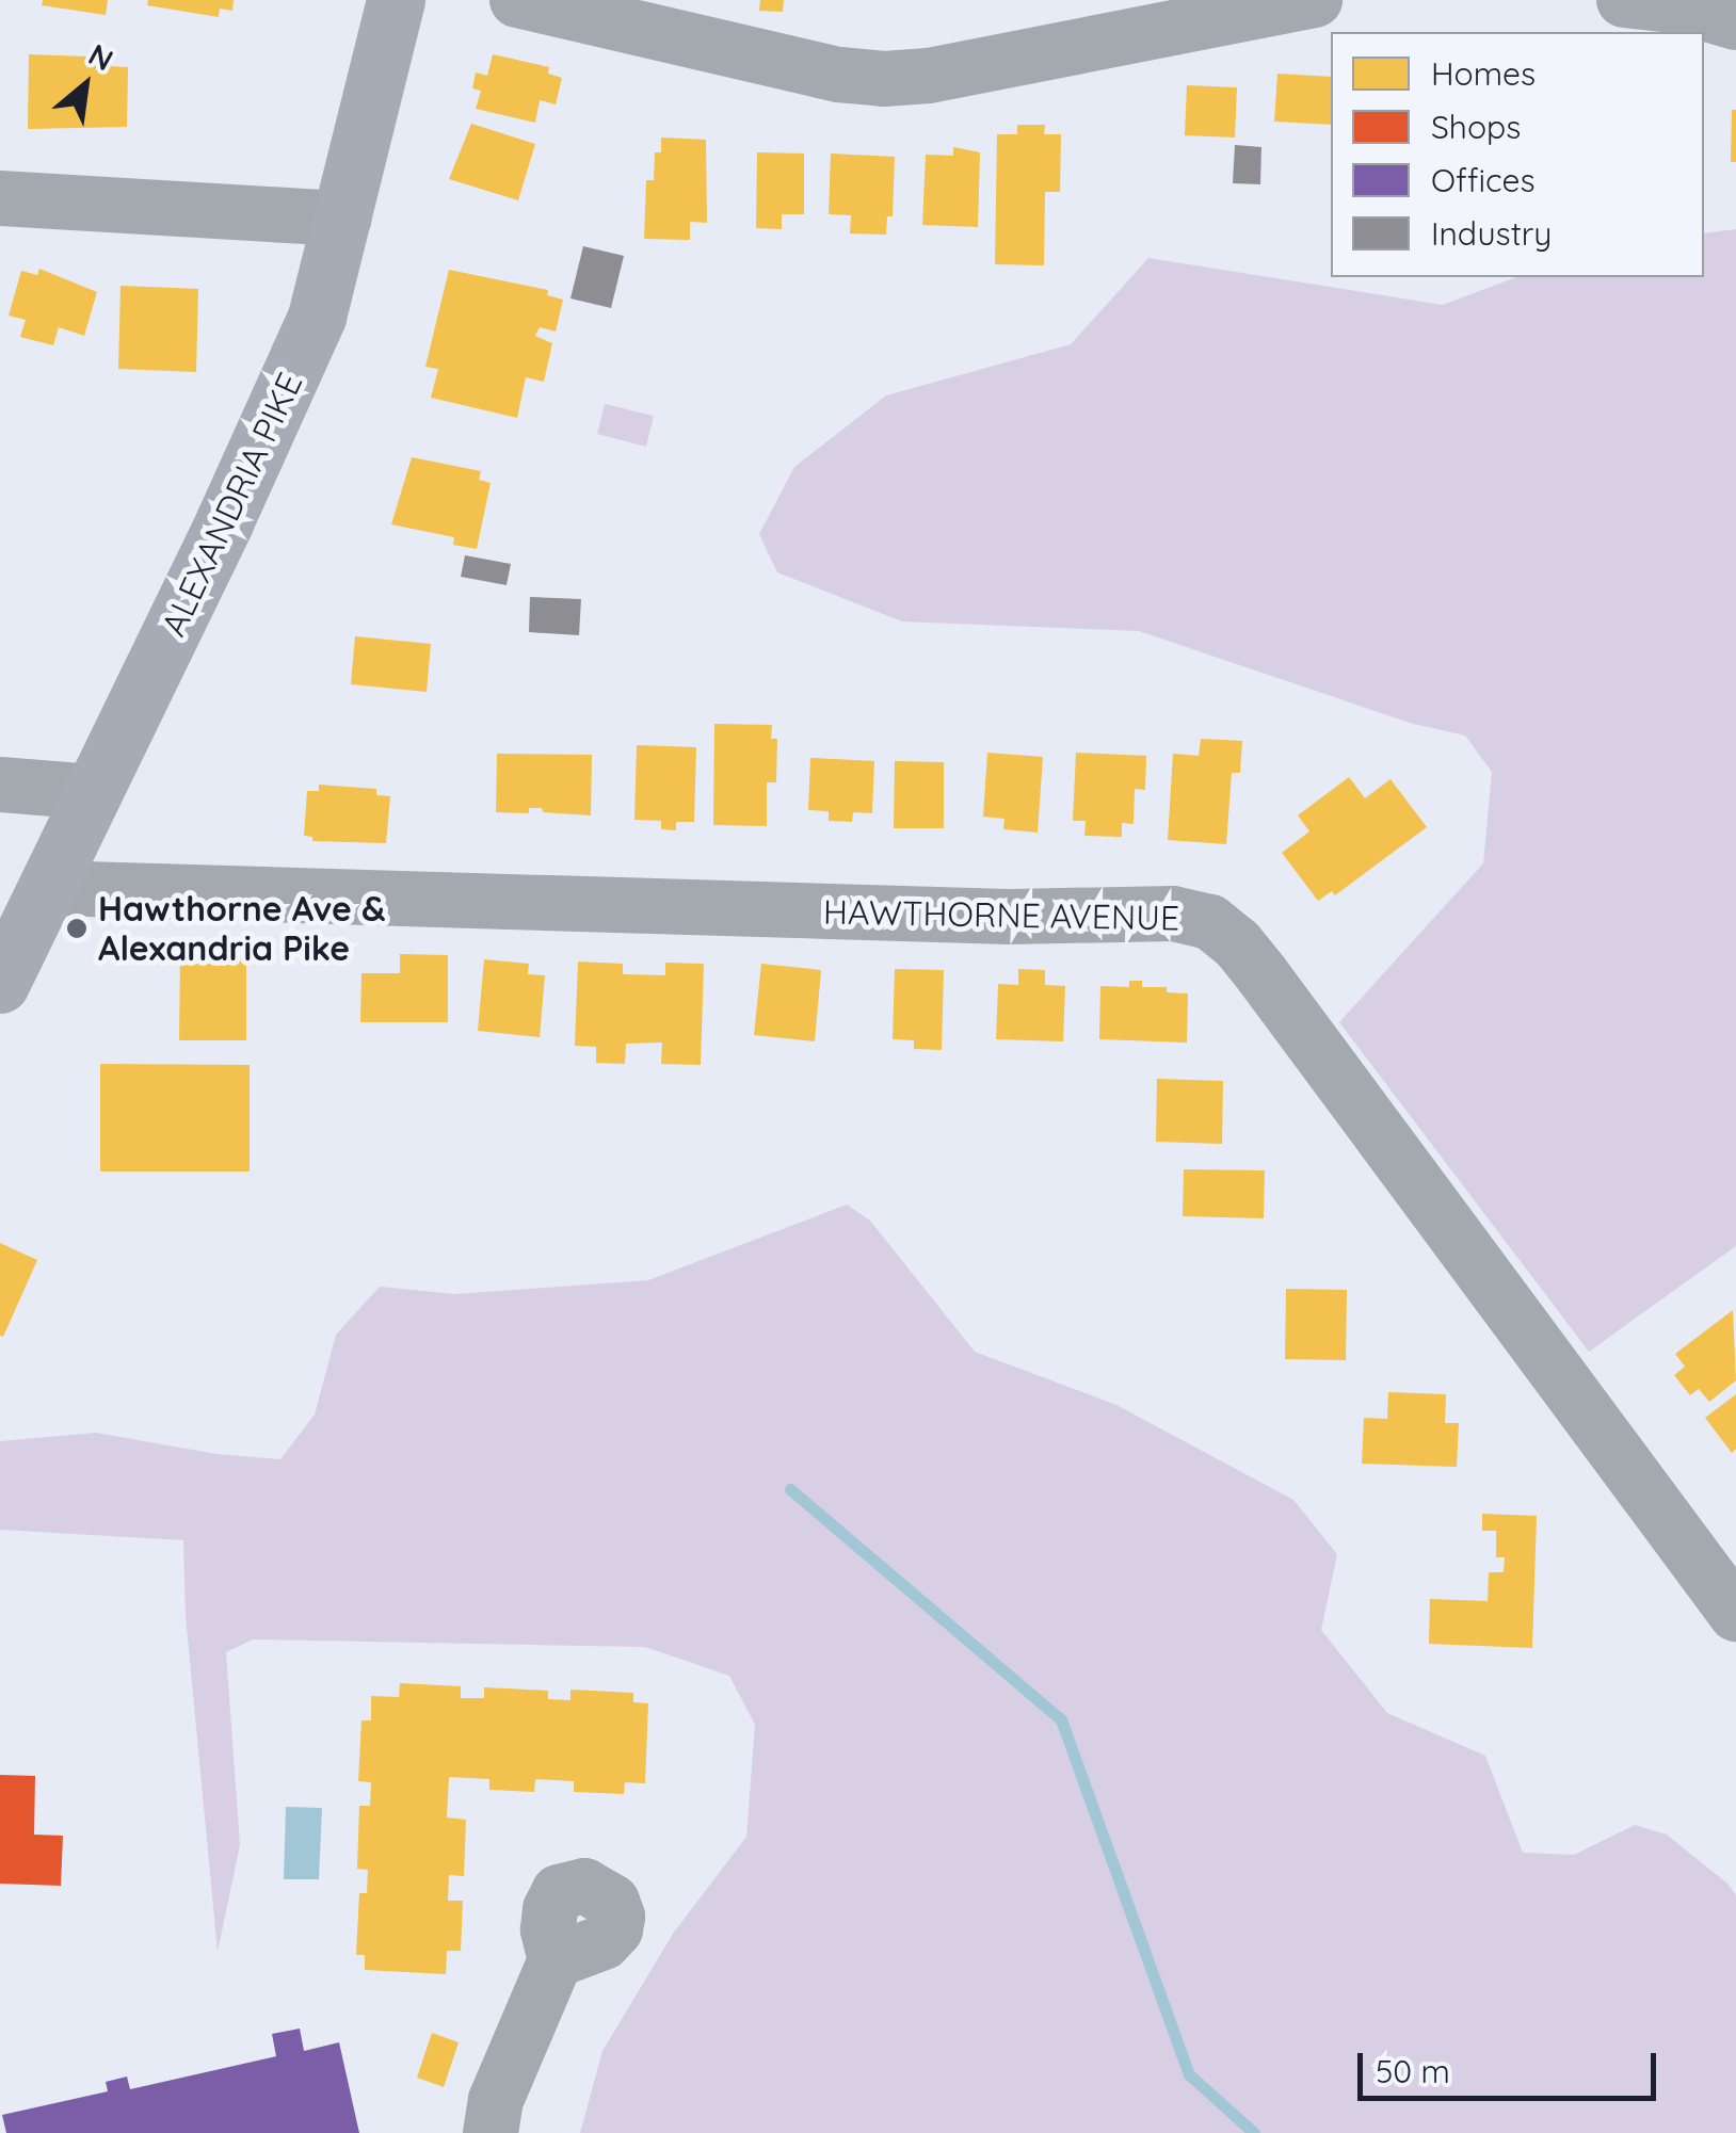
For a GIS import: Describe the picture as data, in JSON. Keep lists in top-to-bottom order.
{
  "streets": {
    "main road": ["ALEXANDRIA PIKE"],
    "street": ["HAWTHORNE AVENUE"]
  },
  "crossings": [
    ["ALEXANDRIA PIKE", "HAWTHORNE AVENUE"]
  ],
  "places": ["Hawthorne Ave & Alexandria Pike"],
  "legend": [
    "Homes",
    "Shops",
    "Offices",
    "Industry"
  ],
  "scale_bar": "50 m",
  "north": "top right"
}
